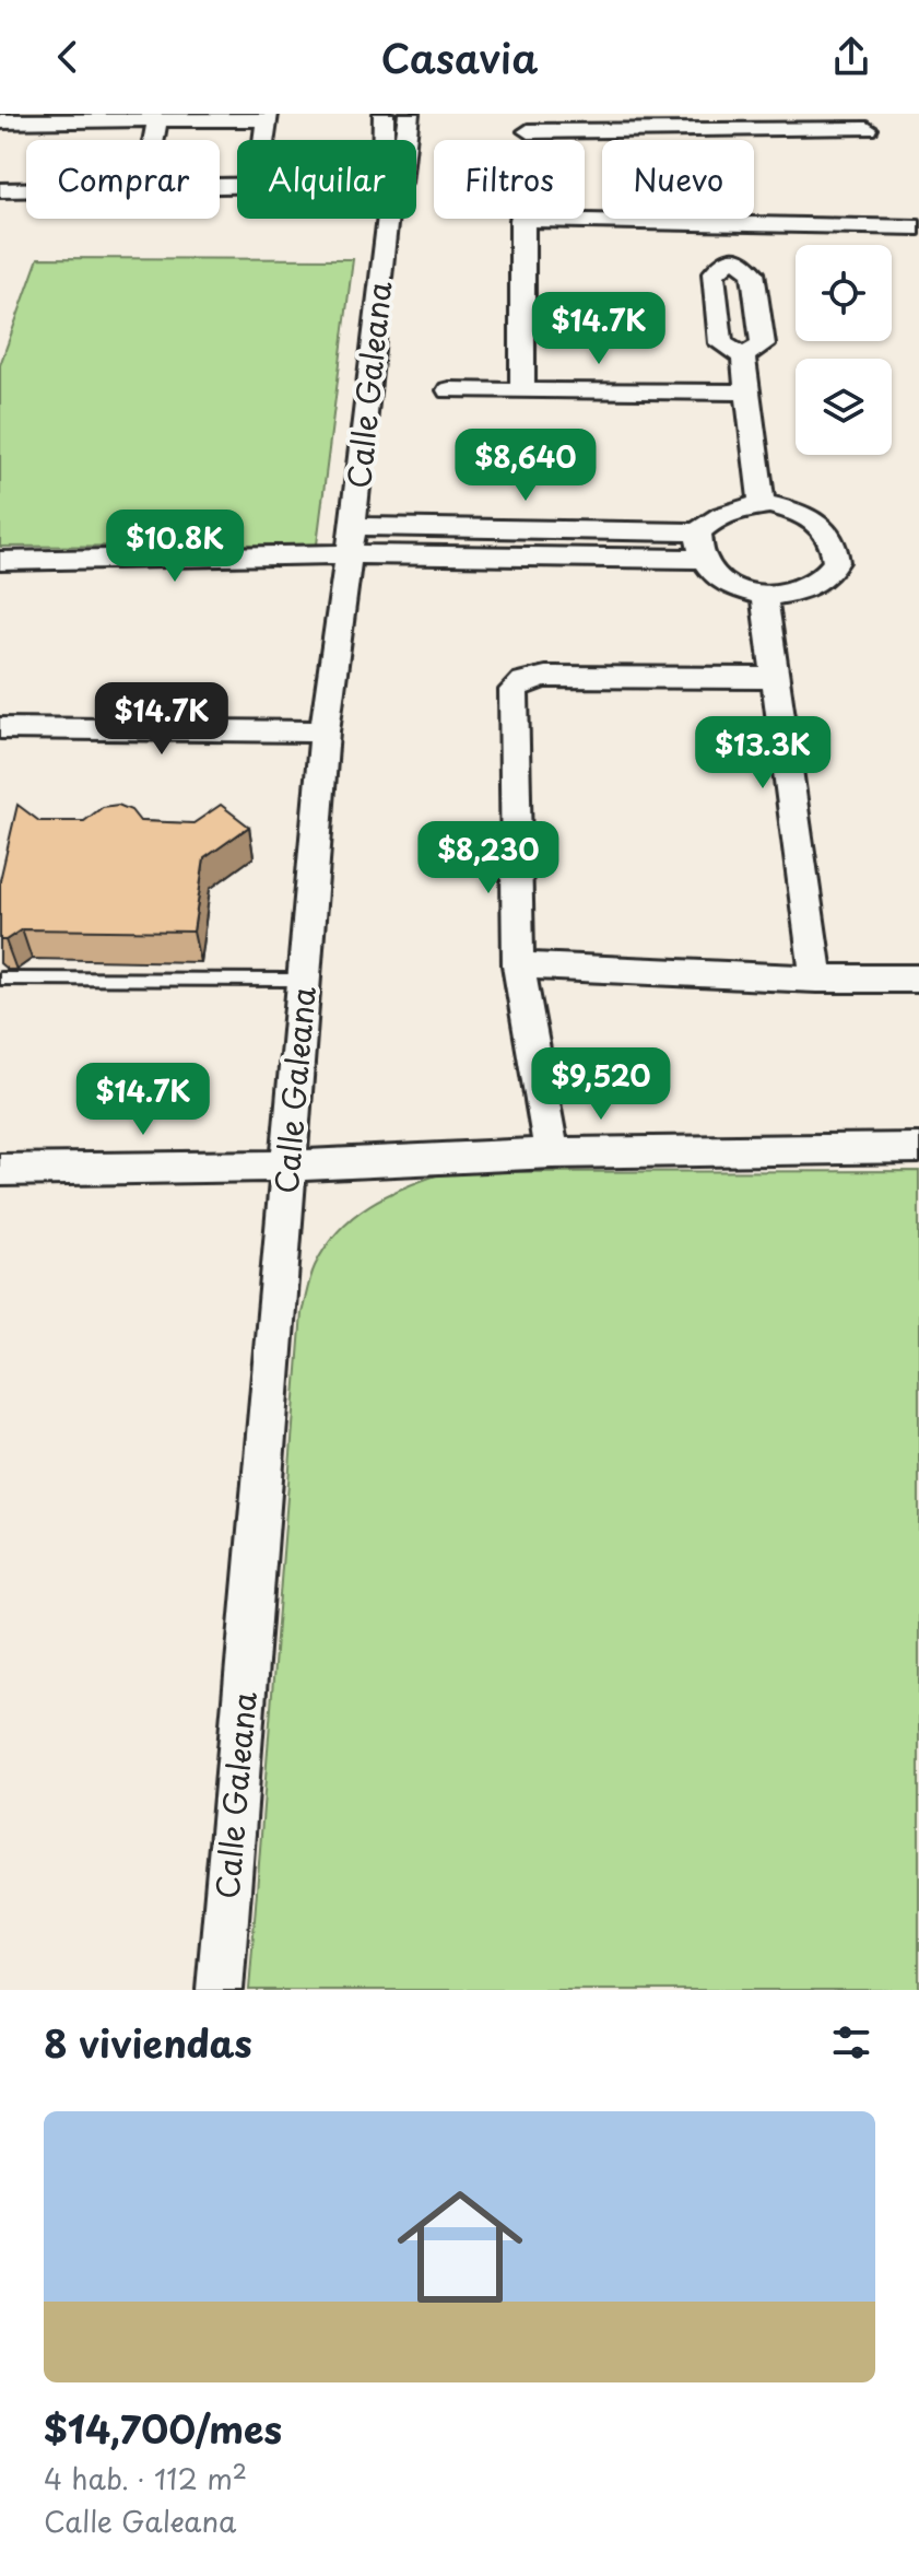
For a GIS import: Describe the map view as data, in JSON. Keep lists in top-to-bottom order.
{
  "streets": {
    "street": ["Calle Galeana"]
  },
  "page": {
    "header": "Casavia",
    "chip": [
      "Comprar",
      "Alquilar",
      "Filtros",
      "Nuevo"
    ],
    "price": [
      "$14.7K",
      "$8,640",
      "$10.8K",
      "$14.7K",
      "$13.3K",
      "$8,230",
      "$9,520",
      "$14.7K"
    ],
    "heading": "8 viviendas",
    "list": [
      {
        "name": "$14,700/mes",
        "note": "4 hab. · 112 m² · Calle Galeana"
      }
    ]
  }
}
